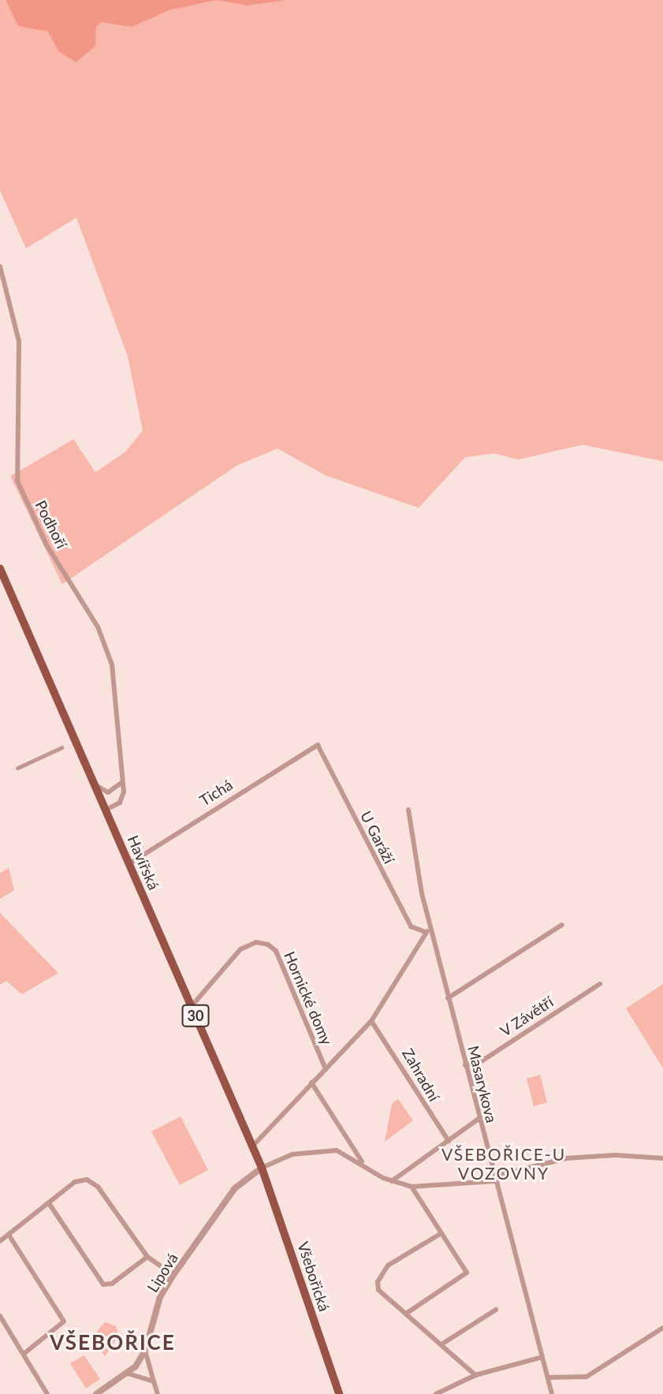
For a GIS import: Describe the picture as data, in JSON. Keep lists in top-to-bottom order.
{
  "streets": {
    "main road": ["Havířská", "30", "Všebořická"],
    "street": [
      "Podhoří",
      "Tichá",
      "U Garáží",
      "Hornické domy",
      "V Závětří",
      "Zahradní",
      "Masarykova",
      "Lipová"
    ]
  },
  "crossings": [
    ["Podhoří", "Havířská"],
    ["Tichá", "U Garáží"],
    ["Tichá", "Havířská"],
    ["Havířská", "Hornické domy"],
    ["Havířská", "Lipová"],
    ["Havířská", "Všebořická"],
    ["V Závětří", "Masarykova"],
    ["Lipová", "Všebořická"]
  ],
  "districts": ["VŠEBOŘICE-U VOZOVNY", "VŠEBOŘICE"]
}
